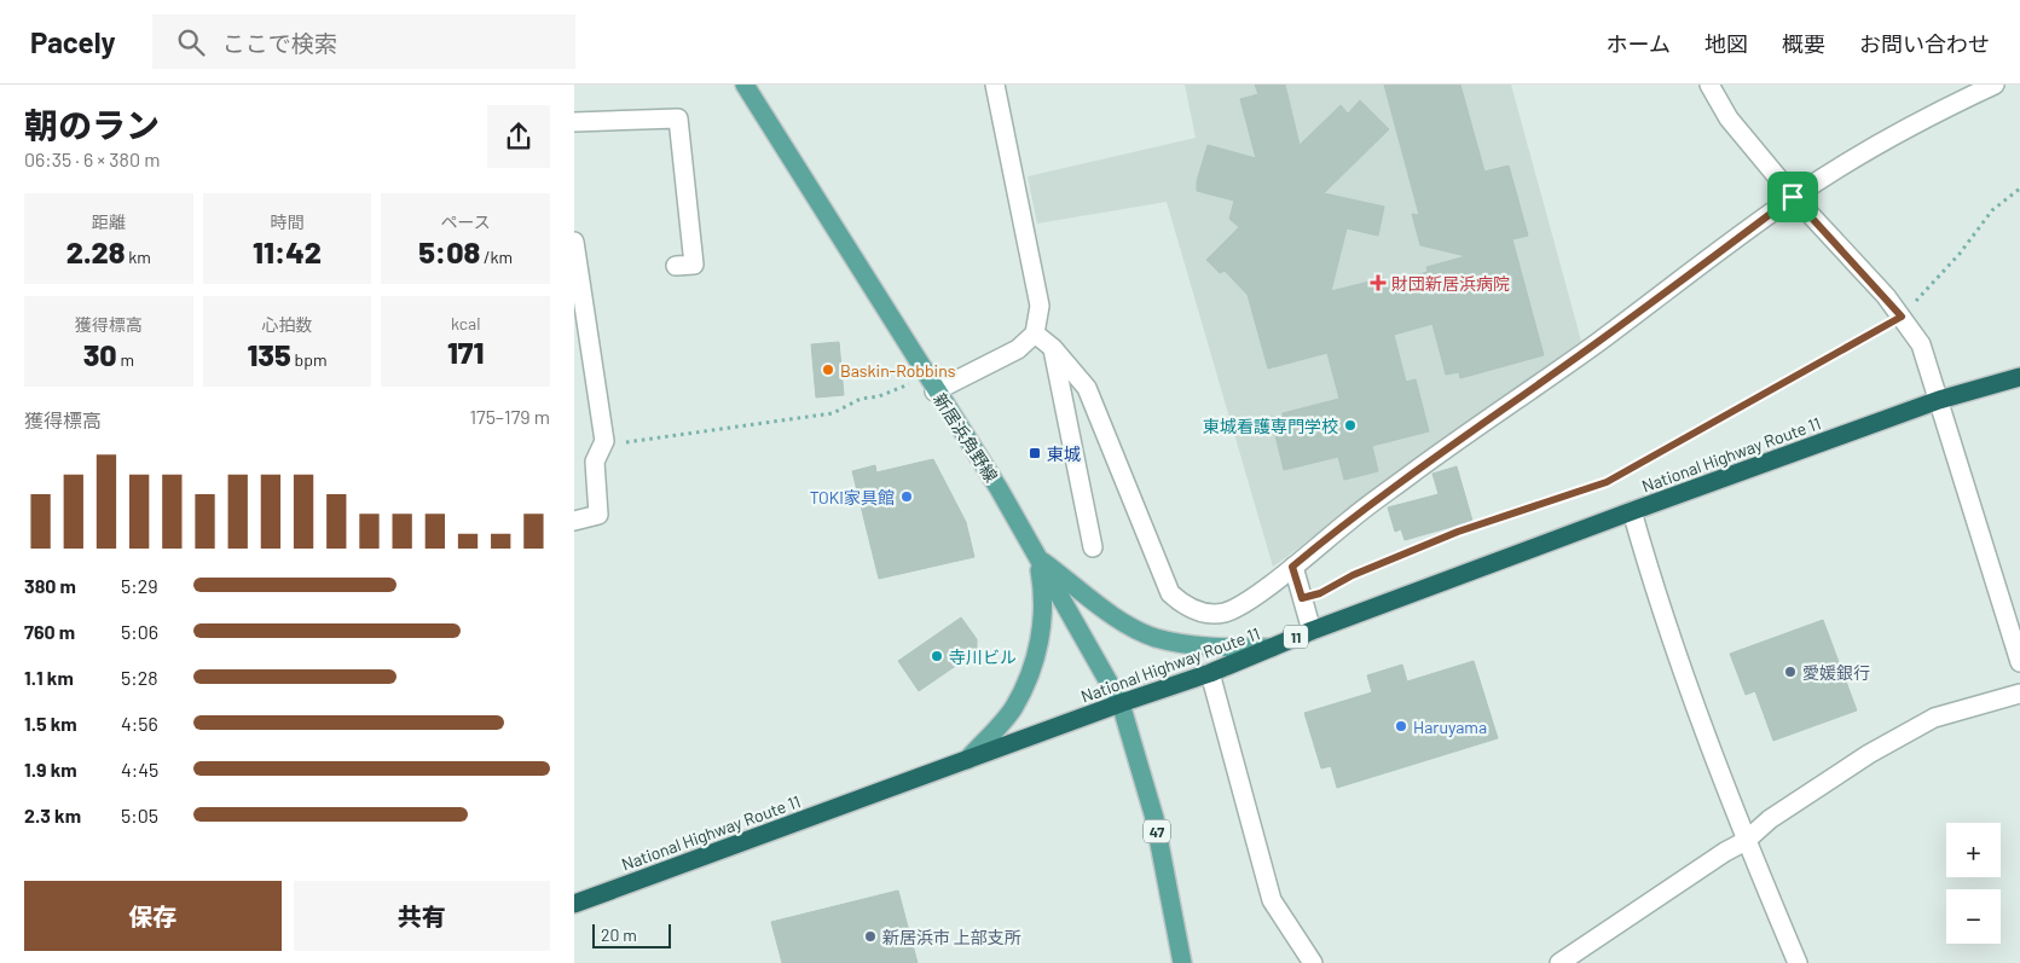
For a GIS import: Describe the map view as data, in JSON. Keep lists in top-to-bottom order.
{
  "streets": {
    "highway": ["National Highway Route 11", "11"],
    "main road": ["新居浜角野線", "47"]
  },
  "crossings": [
    ["新居浜角野線", "National Highway Route 11"],
    ["新居浜角野線", "47"],
    ["National Highway Route 11", "47"]
  ],
  "places": {
    "health": ["財団新居浜病院"],
    "other": [
      "Baskin-Robbins",
      "東城看護専門学校",
      "TOKI家具館",
      "寺川ビル",
      "愛媛銀行",
      "Haruyama",
      "新居浜市 上部支所"
    ],
    "transit": ["東城"]
  },
  "scale_bar": "20 m",
  "page": {
    "header": "Pacely",
    "search": "ここで検索",
    "nav": [
      "ホーム",
      "地図",
      "概要",
      "お問い合わせ"
    ],
    "heading": ["朝のラン", "06:35 · 6 × 380 m"],
    "stats": [
      ["距離", "2.28 km"],
      ["時間", "11:42"],
      ["ペース", "5:08 /km"],
      ["獲得標高", "30 m"],
      ["心拍数", "135 bpm"],
      ["kcal", "171"]
    ],
    "chart": ["獲得標高", "175–179 m"],
    "list": [
      {
        "name": "380 m",
        "note": "5:29"
      },
      {
        "name": "760 m",
        "note": "5:06"
      },
      {
        "name": "1.1 km",
        "note": "5:28"
      },
      {
        "name": "1.5 km",
        "note": "4:56"
      },
      {
        "name": "1.9 km",
        "note": "4:45"
      },
      {
        "name": "2.3 km",
        "note": "5:05"
      }
    ],
    "map_buttons": ["+", "−"],
    "buttons": ["保存", "共有"],
    "scale": "20 m"
  }
}
